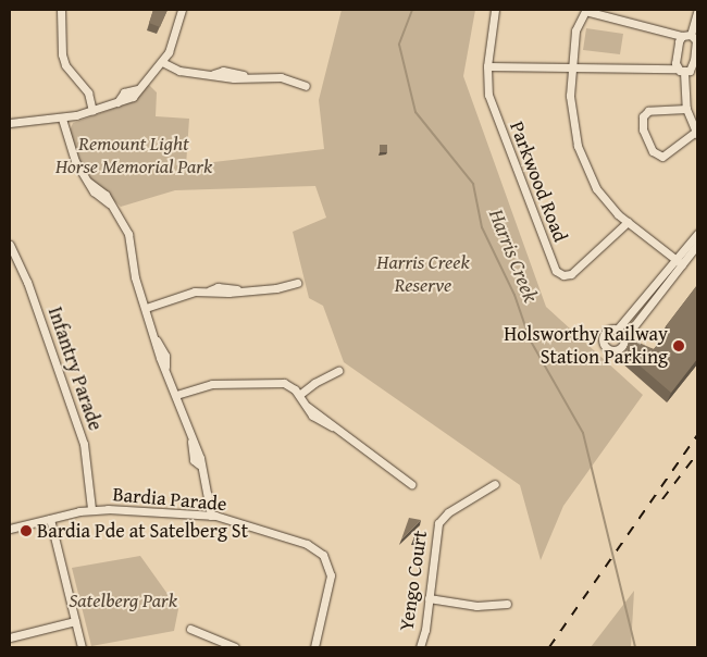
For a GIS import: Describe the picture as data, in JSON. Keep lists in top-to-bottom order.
{
  "streets": {
    "street": [
      "Parkwood Road",
      "Infantry Parade",
      "Bardia Parade",
      "Yengo Court"
    ]
  },
  "crossings": [
    ["Infantry Parade", "Bardia Parade"]
  ],
  "water": ["Harris Creek"],
  "parks": ["Remount Light Horse Memorial Park", "Harris Creek Reserve", "Satelberg Park"],
  "places": ["Holsworthy Railway Station Parking", "Bardia Pde at Satelberg St"]
}
